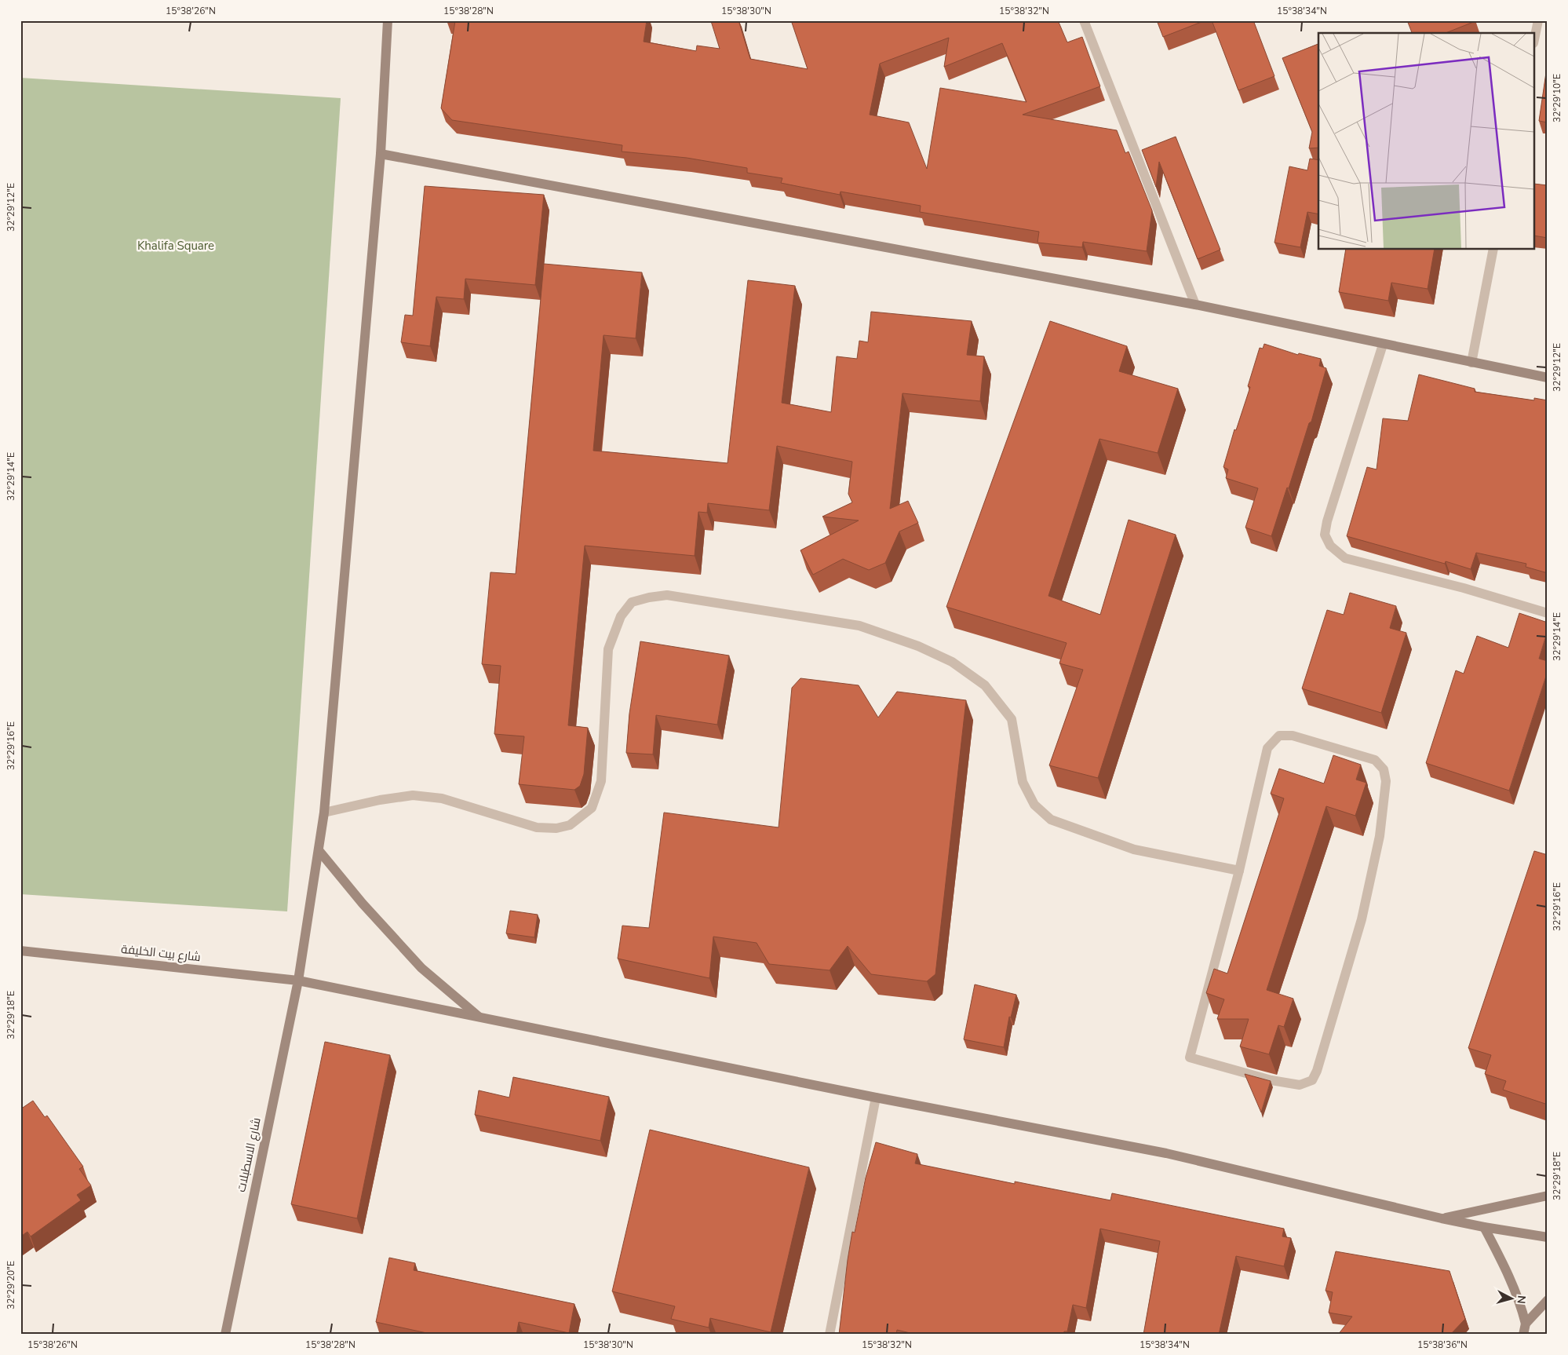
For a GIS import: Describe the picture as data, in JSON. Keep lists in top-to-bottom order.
{
  "streets": {
    "main road": ["شارع بيت الخليفة", "شارع الاسطبلات"]
  },
  "crossings": [
    ["شارع بيت الخليفة", "شارع الاسطبلات"]
  ],
  "parks": ["Khalifa Square"],
  "north": "right",
  "coordinates": [
    "15°38'26\"N",
    "15°38'28\"N",
    "15°38'30\"N",
    "15°38'32\"N",
    "15°38'34\"N",
    "32°29'10\"E",
    "32°29'12\"E",
    "32°29'14\"E",
    "32°29'16\"E",
    "32°29'18\"E",
    "32°29'20\"E",
    "15°38'36\"N"
  ]
}
